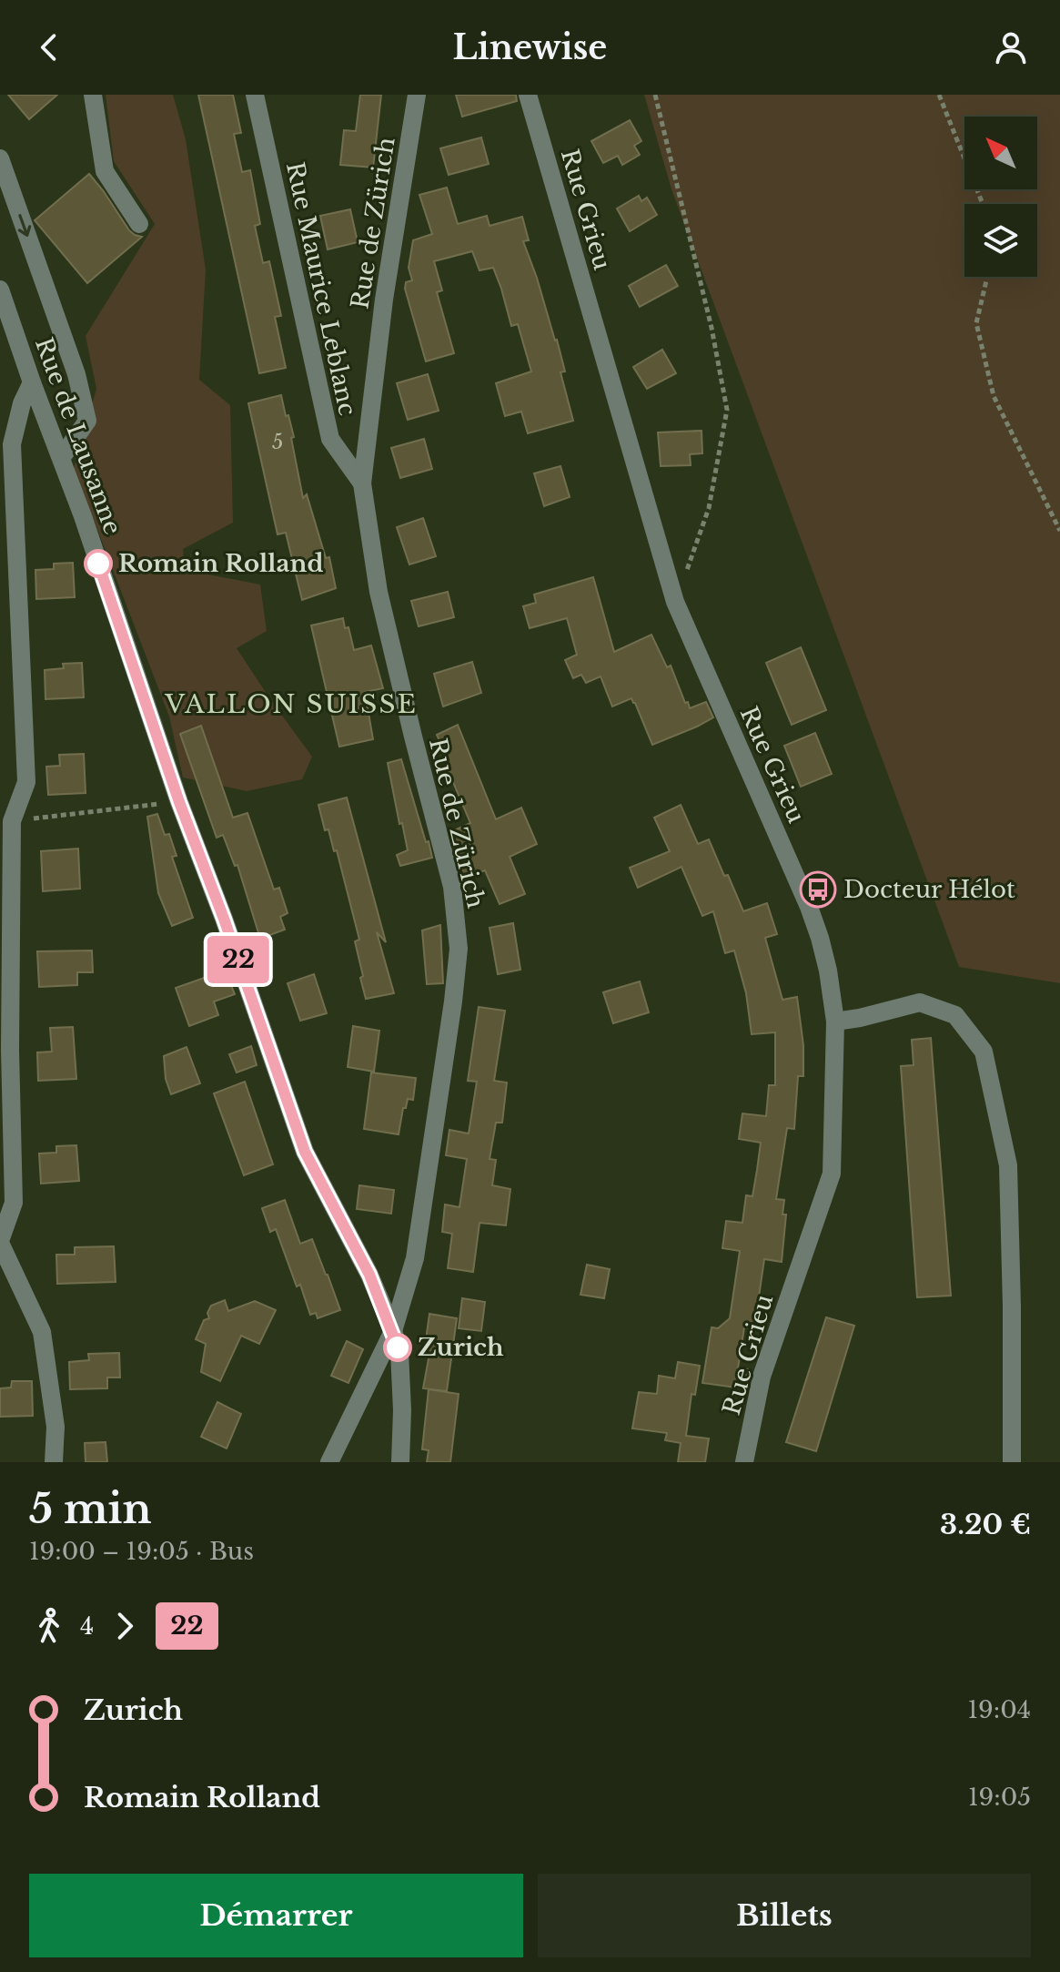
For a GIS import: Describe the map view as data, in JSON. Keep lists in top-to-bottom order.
{
  "streets": {
    "street": [
      "Rue Grieu",
      "Rue de Zürich",
      "Rue Maurice Leblanc",
      "Rue de Lausanne"
    ]
  },
  "crossings": [
    ["Rue de Zürich", "Rue Maurice Leblanc"],
    ["Rue de Zürich", "Rue de Lausanne"]
  ],
  "districts": ["VALLON SUISSE"],
  "places": {
    "other": ["Romain Rolland", "Zurich"],
    "bus stop": ["Docteur Hélot"]
  },
  "lines": ["bus line 22"],
  "house_numbers": ["5"],
  "north": "top left",
  "page": {
    "header": "Linewise",
    "on_map": "22",
    "heading": ["5 min", "19:00 – 19:05 · Bus", "3.20 €"],
    "legs": ["4", "22"],
    "list": [
      {
        "name": "Zurich",
        "value": "19:04"
      },
      {
        "name": "Romain Rolland",
        "value": "19:05"
      }
    ],
    "buttons": ["Démarrer", "Billets"]
  }
}
